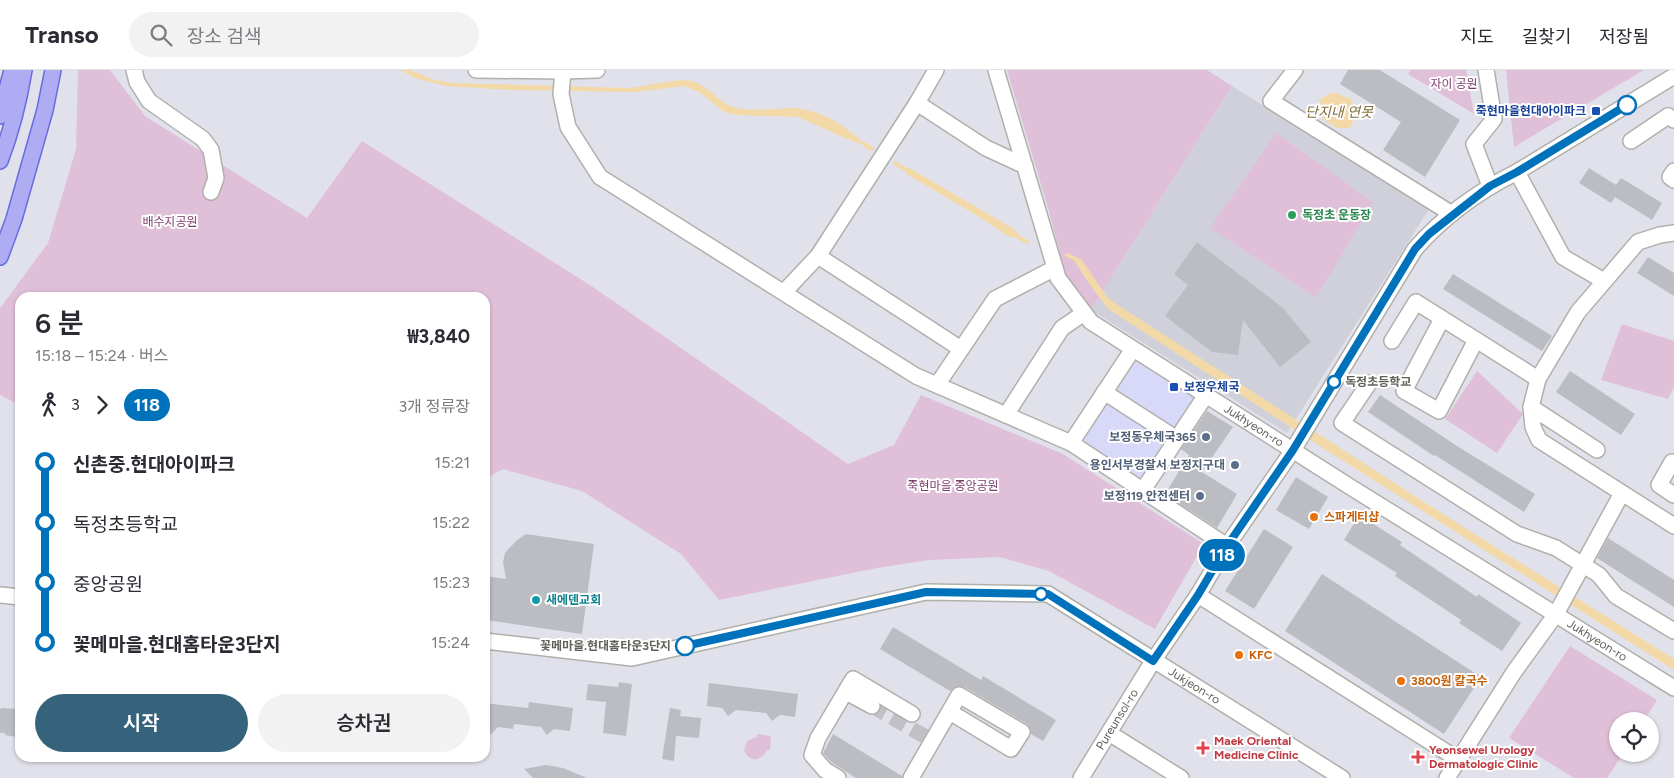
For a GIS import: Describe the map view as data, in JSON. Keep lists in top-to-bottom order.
{
  "streets": {
    "street": ["Jukhyeon-ro", "Jukjeon-ro", "Pureunsol-ro"]
  },
  "crossings": [
    ["Jukhyeon-ro", "Pureunsol-ro"],
    ["Jukjeon-ro", "Pureunsol-ro"]
  ],
  "water": ["단지내 연못"],
  "parks": ["자이 공원", "배수지공원", "죽현마을 중앙공원"],
  "places": {
    "transit": ["죽현마을현대아이파크", "보정우체국"],
    "other": [
      "독정초 운동장",
      "독정초등학교",
      "보정동우체국365",
      "용인서부경찰서 보정지구대",
      "보정119 안전센터",
      "스파게티샵",
      "새에덴교회",
      "꽃메마을.현대홈타운3단지",
      "KFC",
      "3800원 칼국수"
    ],
    "health": ["Maek Oriental Medicine Clinic", "Yeonsewel Urology Dermatologic Clinic"]
  },
  "lines": ["bus line 118"],
  "page": {
    "header": "Transo",
    "search": "장소 검색",
    "nav": ["지도", "길찾기", "저장됨"],
    "on_map": "118",
    "heading": ["6 분", "15:18 – 15:24 · 버스", "₩3,840"],
    "legs": ["3", "118", "3개 정류장"],
    "list": [
      {
        "name": "신촌중.현대아이파크",
        "value": "15:21"
      },
      {
        "name": "독정초등학교",
        "value": "15:22"
      },
      {
        "name": "중앙공원",
        "value": "15:23"
      },
      {
        "name": "꽃메마을.현대홈타운3단지",
        "value": "15:24"
      }
    ],
    "buttons": ["시작", "승차권"]
  }
}
